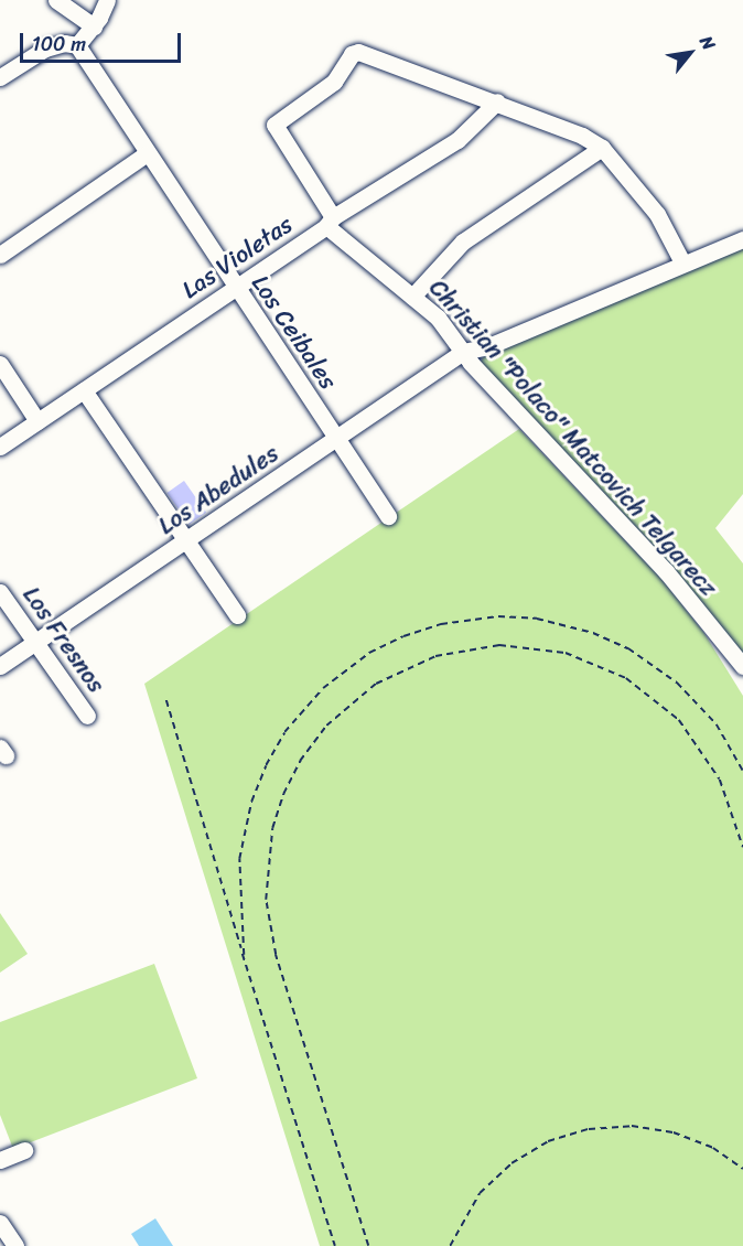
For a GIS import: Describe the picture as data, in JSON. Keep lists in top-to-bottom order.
{
  "streets": {
    "street": [
      "Las Violetas",
      "Los Ceibales",
      "Christian \"Polaco\" Matcovich Telgarecz",
      "Los Abedules",
      "Los Fresnos"
    ]
  },
  "crossings": [
    ["Las Violetas", "Los Ceibales"],
    ["Las Violetas", "Christian \"Polaco\" Matcovich Telgarecz"],
    ["Los Ceibales", "Los Abedules"],
    ["Christian \"Polaco\" Matcovich Telgarecz", "Los Abedules"],
    ["Los Abedules", "Los Fresnos"]
  ],
  "scale_bar": "100 m",
  "north": "top right"
}
